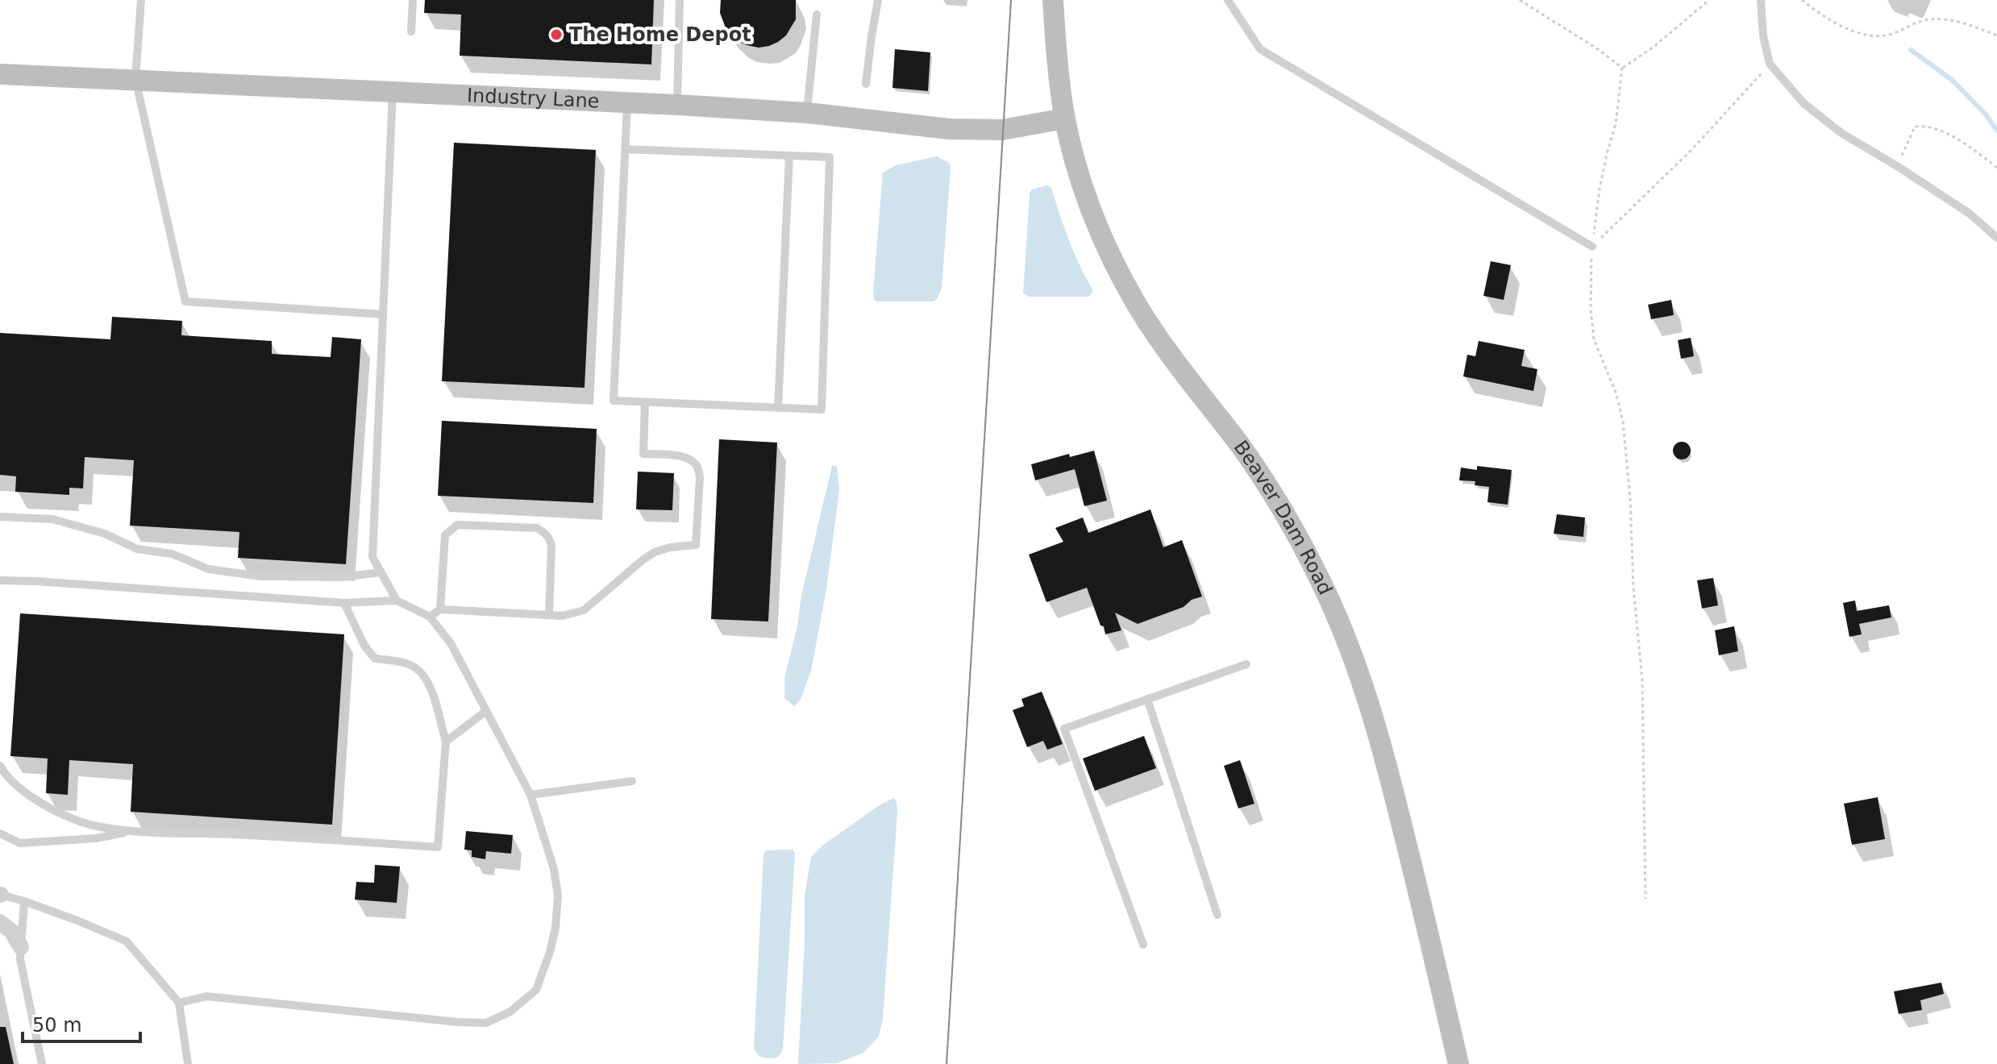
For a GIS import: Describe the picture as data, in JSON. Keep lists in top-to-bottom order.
{
  "streets": {
    "main road": ["Industry Lane", "Beaver Dam Road"]
  },
  "crossings": [
    ["Industry Lane", "Beaver Dam Road"]
  ],
  "places": ["The Home Depot"],
  "scale_bar": "50 m"
}
